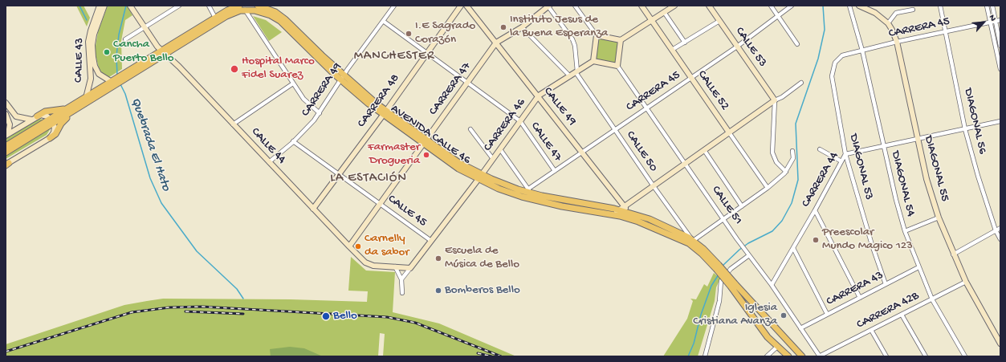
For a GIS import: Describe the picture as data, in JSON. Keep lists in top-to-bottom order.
{
  "streets": {
    "main road": ["AVENIDA CALLE 46"],
    "street": [
      "CARRERA 45",
      "CALLE 53",
      "CALLE 43",
      "CARRERA 47",
      "CARRERA 49",
      "CALLE 52",
      "CARRERA 48",
      "CALLE 49",
      "DIAGONAL 56",
      "CARRERA 46",
      "CALLE 47",
      "CALLE 44",
      "CALLE 50",
      "DIAGONAL 53",
      "DIAGONAL 55",
      "CARRERA 44",
      "DIAGONAL 54",
      "CALLE 51",
      "CALLE 45",
      "CARRERA 43",
      "CARRERA 42B"
    ]
  },
  "crossings": [
    ["CARRERA 45", "CALLE 53"],
    ["CARRERA 45", "CALLE 52"],
    ["CARRERA 45", "CALLE 49"],
    ["CARRERA 45", "DIAGONAL 56"],
    ["CARRERA 45", "AVENIDA CALLE 46"],
    ["CARRERA 45", "CALLE 47"],
    ["CARRERA 45", "CALLE 50"],
    ["CARRERA 45", "DIAGONAL 53"],
    ["CARRERA 45", "DIAGONAL 55"],
    ["CARRERA 45", "DIAGONAL 54"],
    ["CARRERA 45", "CALLE 51"],
    ["CARRERA 47", "CALLE 49"],
    ["CARRERA 47", "AVENIDA CALLE 46"],
    ["CARRERA 47", "CALLE 47"],
    ["CARRERA 47", "CALLE 44"],
    ["CARRERA 47", "CALLE 50"],
    ["CARRERA 47", "CALLE 45"],
    ["CARRERA 49", "AVENIDA CALLE 46"],
    ["CARRERA 49", "CALLE 47"],
    ["CARRERA 49", "CALLE 44"],
    ["CARRERA 49", "CALLE 45"],
    ["CARRERA 48", "AVENIDA CALLE 46"],
    ["CARRERA 48", "CALLE 47"],
    ["CARRERA 48", "CALLE 44"],
    ["CARRERA 48", "CALLE 45"],
    ["CALLE 49", "CARRERA 46"],
    ["CALLE 49", "AVENIDA CALLE 46"],
    ["DIAGONAL 56", "CARRERA 44"],
    ["CARRERA 46", "AVENIDA CALLE 46"],
    ["CARRERA 46", "CALLE 47"],
    ["CARRERA 46", "CALLE 44"],
    ["CARRERA 46", "CALLE 50"],
    ["CARRERA 46", "CALLE 45"],
    ["AVENIDA CALLE 46", "CALLE 50"],
    ["DIAGONAL 53", "CARRERA 44"],
    ["DIAGONAL 53", "CARRERA 43"],
    ["DIAGONAL 55", "CARRERA 44"],
    ["DIAGONAL 55", "CARRERA 42B"],
    ["CARRERA 44", "DIAGONAL 54"],
    ["CARRERA 44", "CALLE 51"],
    ["DIAGONAL 54", "CARRERA 43"],
    ["DIAGONAL 54", "CARRERA 42B"],
    ["CALLE 51", "CARRERA 43"],
    ["CALLE 51", "CARRERA 42B"]
  ],
  "districts": ["MANCHESTER", "LA ESTACIÓN"],
  "water": ["Quebrada El Hato"],
  "places": [
    "Instituto Jesus de la Buena Esperanza",
    "I.E Sagrado Corazón",
    "Cancha Puerto Bello",
    "Hospital Marco Fidel Suarez",
    "Farmaster Drogueria",
    "Preescolar Mundo Magico 123",
    "Carnelly da sabor",
    "Escuela de Música de Bello",
    "Bomberos Bello",
    "Iglesia Cristiana Avanza",
    "Bello"
  ],
  "north": "top right"
}
